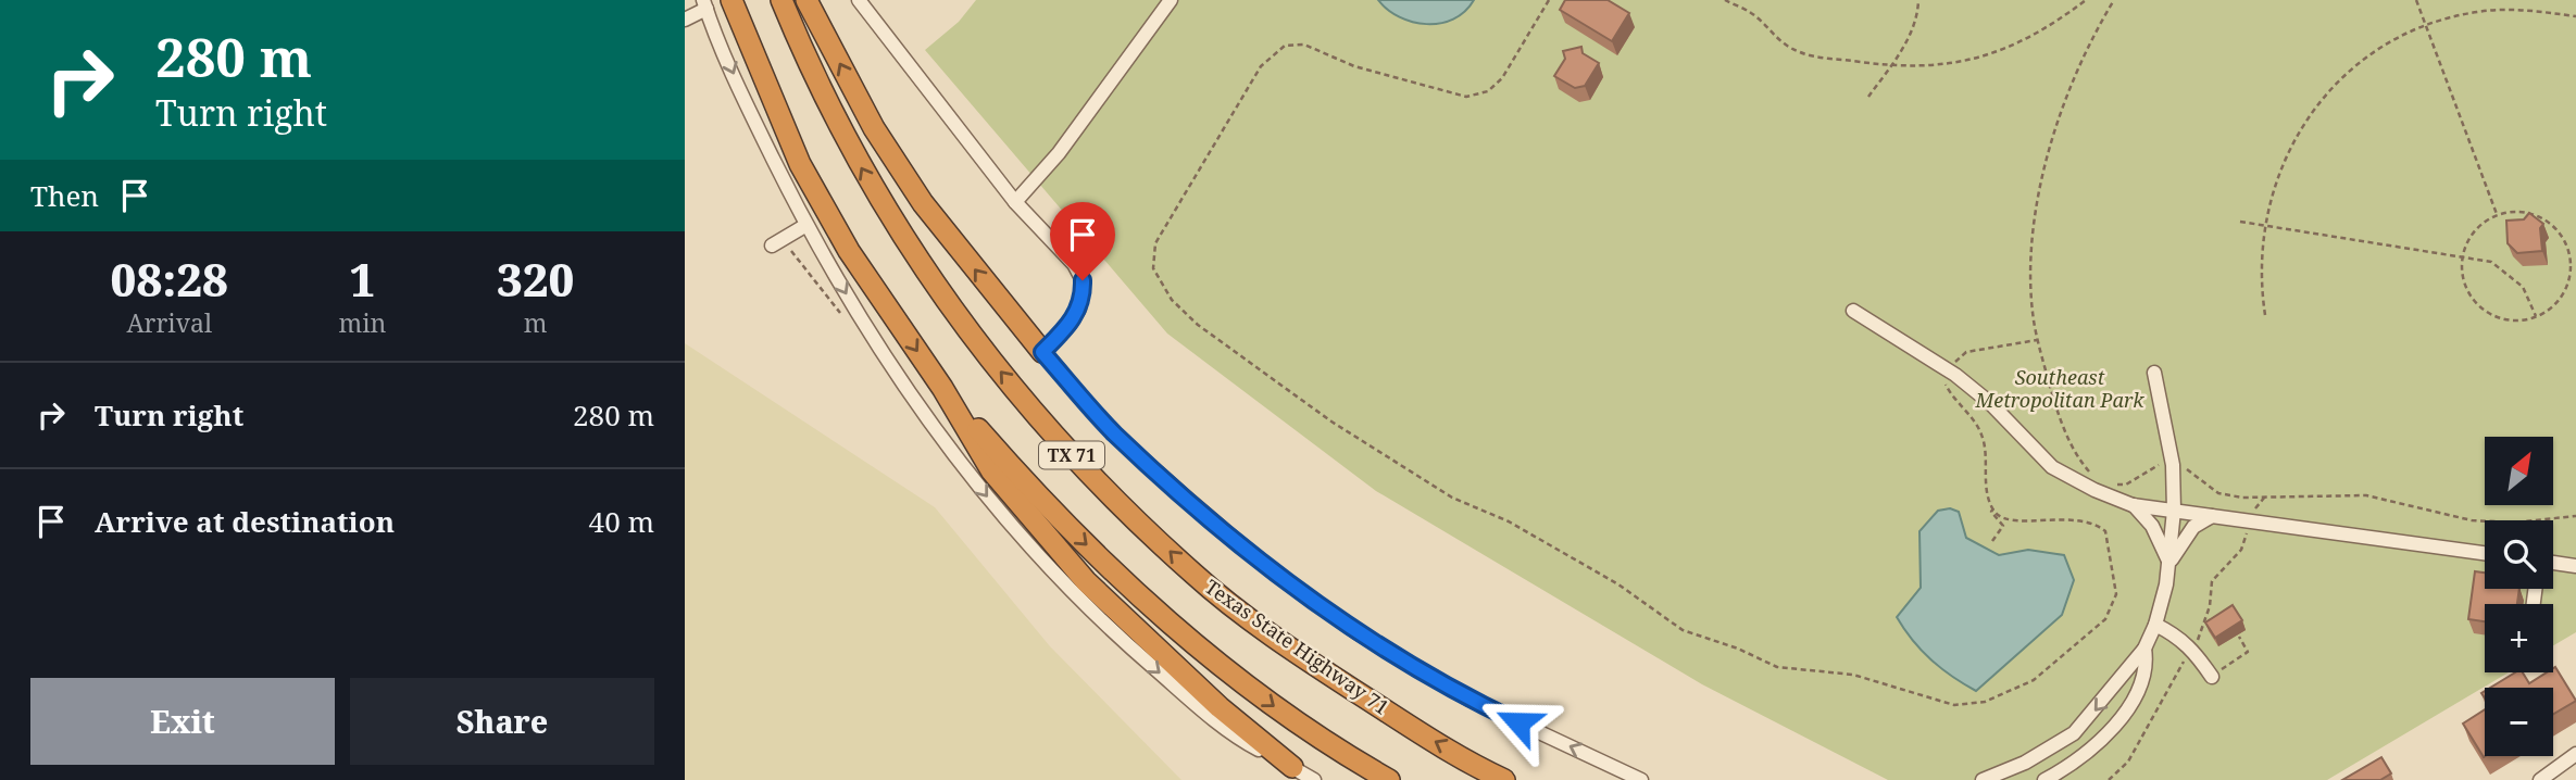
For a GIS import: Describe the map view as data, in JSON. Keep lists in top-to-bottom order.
{
  "streets": {
    "highway": ["TX 71", "Texas State Highway 71"]
  },
  "parks": ["Southeast Metropolitan Park"],
  "north": "top right",
  "page": {
    "turn": ["280 m", "Turn right"],
    "then": "Then",
    "eta": [
      "08:28",
      "Arrival",
      "1",
      "min",
      "320",
      "m"
    ],
    "list": [
      {
        "name": "Turn right",
        "value": "280 m"
      },
      {
        "name": "Arrive at destination",
        "value": "40 m"
      }
    ],
    "map_buttons": ["+", "−"],
    "buttons": ["Exit", "Share"]
  }
}
